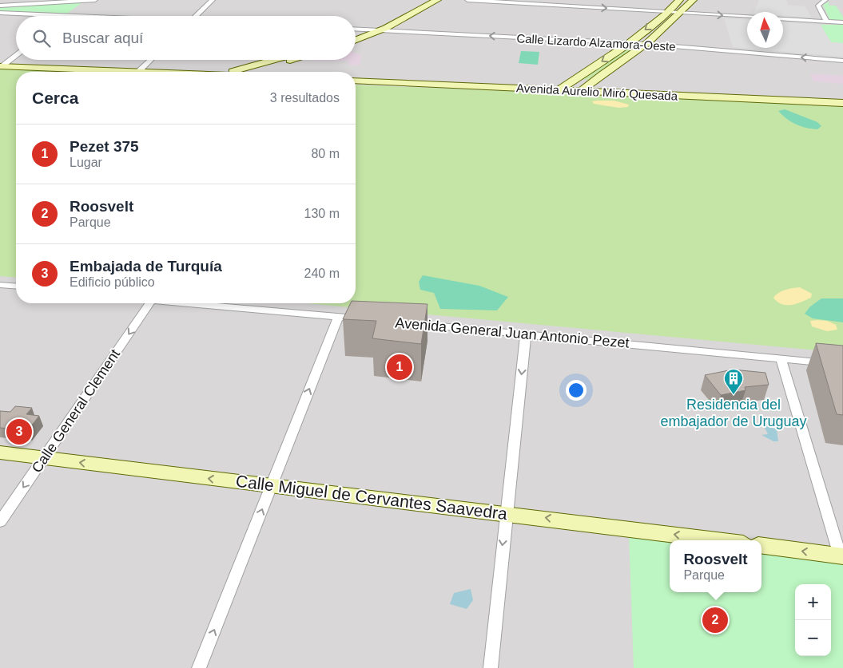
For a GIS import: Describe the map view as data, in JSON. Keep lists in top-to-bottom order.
{
  "streets": {
    "street": [
      "Calle Lizardo Alzamora-Oeste",
      "Avenida Aurelio Miró Quesada",
      "Avenida General Juan Antonio Pezet",
      "Calle General Clement",
      "Calle Miguel de Cervantes Saavedra"
    ]
  },
  "crossings": [
    ["Calle General Clement", "Calle Miguel de Cervantes Saavedra"]
  ],
  "one_way": ["Calle General Clement", "Calle Miguel de Cervantes Saavedra"],
  "places": {
    "building": ["Residencia del embajador de Uruguay"]
  },
  "north": "top",
  "page": {
    "search": "Buscar aquí",
    "heading": ["Cerca", "3 resultados"],
    "list": [
      {
        "mark": "1",
        "name": "Pezet 375",
        "note": "Lugar",
        "value": "80 m"
      },
      {
        "mark": "2",
        "name": "Roosvelt",
        "note": "Parque",
        "value": "130 m"
      },
      {
        "mark": "3",
        "name": "Embajada de Turquía",
        "note": "Edificio público",
        "value": "240 m"
      }
    ],
    "pins": ["1", "3", "2"],
    "popup": ["Roosvelt", "Parque"],
    "map_buttons": ["+", "−"]
  }
}
